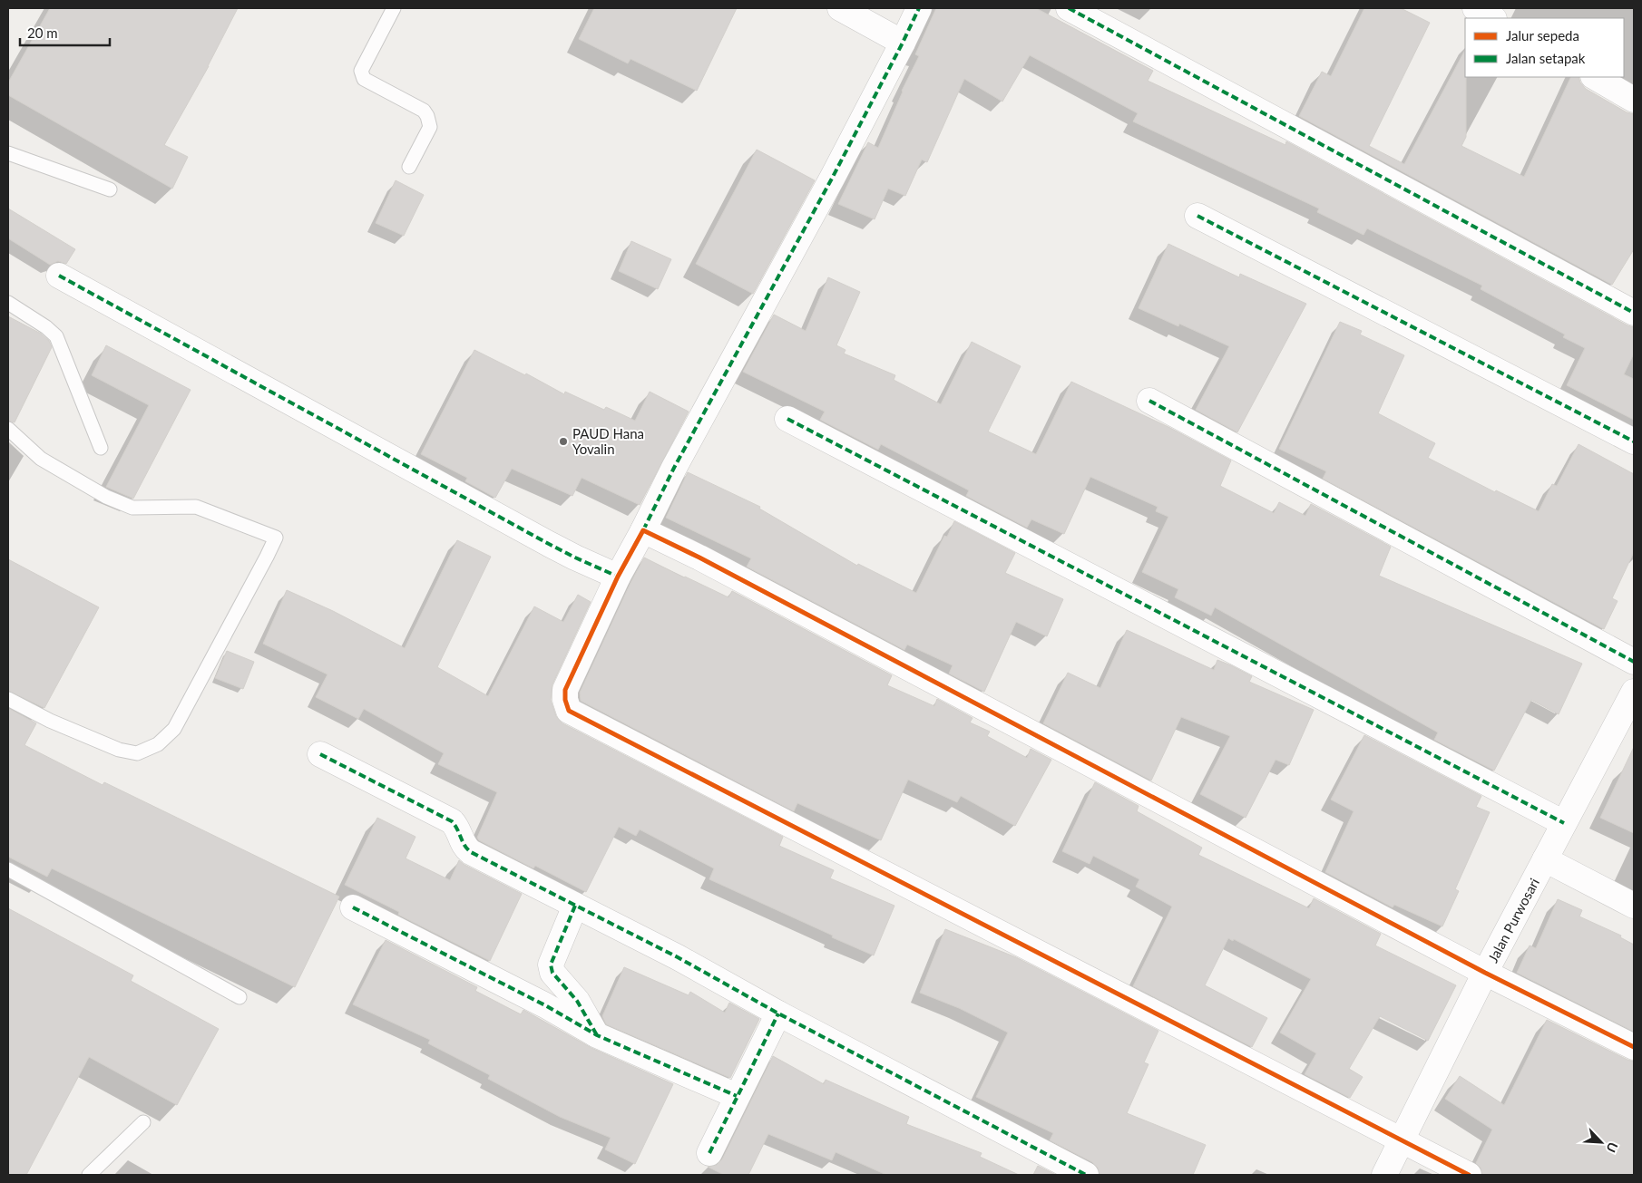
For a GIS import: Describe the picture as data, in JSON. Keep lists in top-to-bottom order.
{
  "streets": {
    "street": ["Jalan Purwosari"]
  },
  "places": ["PAUD Hana Yovalin"],
  "legend": ["Jalur sepeda", "Jalan setapak"],
  "scale_bar": "20 m",
  "north": "bottom right"
}
